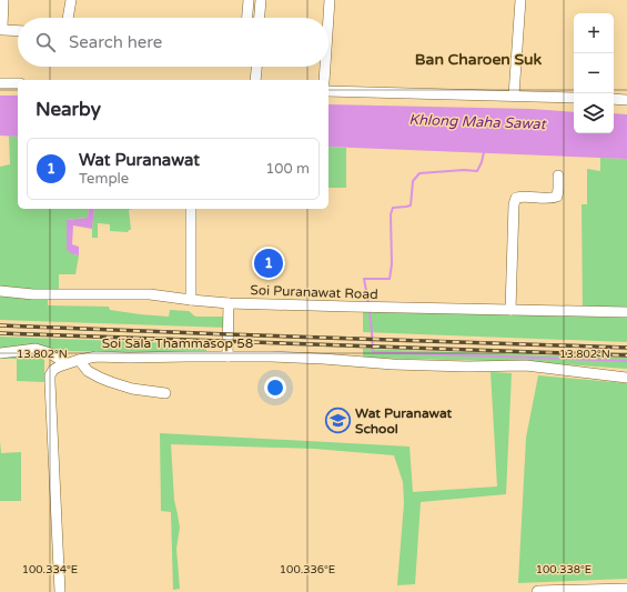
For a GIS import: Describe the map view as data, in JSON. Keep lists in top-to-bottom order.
{
  "streets": {
    "street": ["Soi Puranawat Road", "Soi Sala Thammasop 58"]
  },
  "districts": ["Ban Charoen Suk"],
  "water": ["Khlong Maha Sawat"],
  "places": {
    "school or university": ["Wat Puranawat School"]
  },
  "page": {
    "map_buttons": ["+", "−"],
    "search": "Search here",
    "heading": "Nearby",
    "list": [
      {
        "mark": "1",
        "name": "Wat Puranawat",
        "note": "Temple",
        "value": "100 m"
      }
    ],
    "pins": "1"
  },
  "coordinates": [
    "13.802°N",
    "100.334°E",
    "100.336°E",
    "100.338°E"
  ]
}
